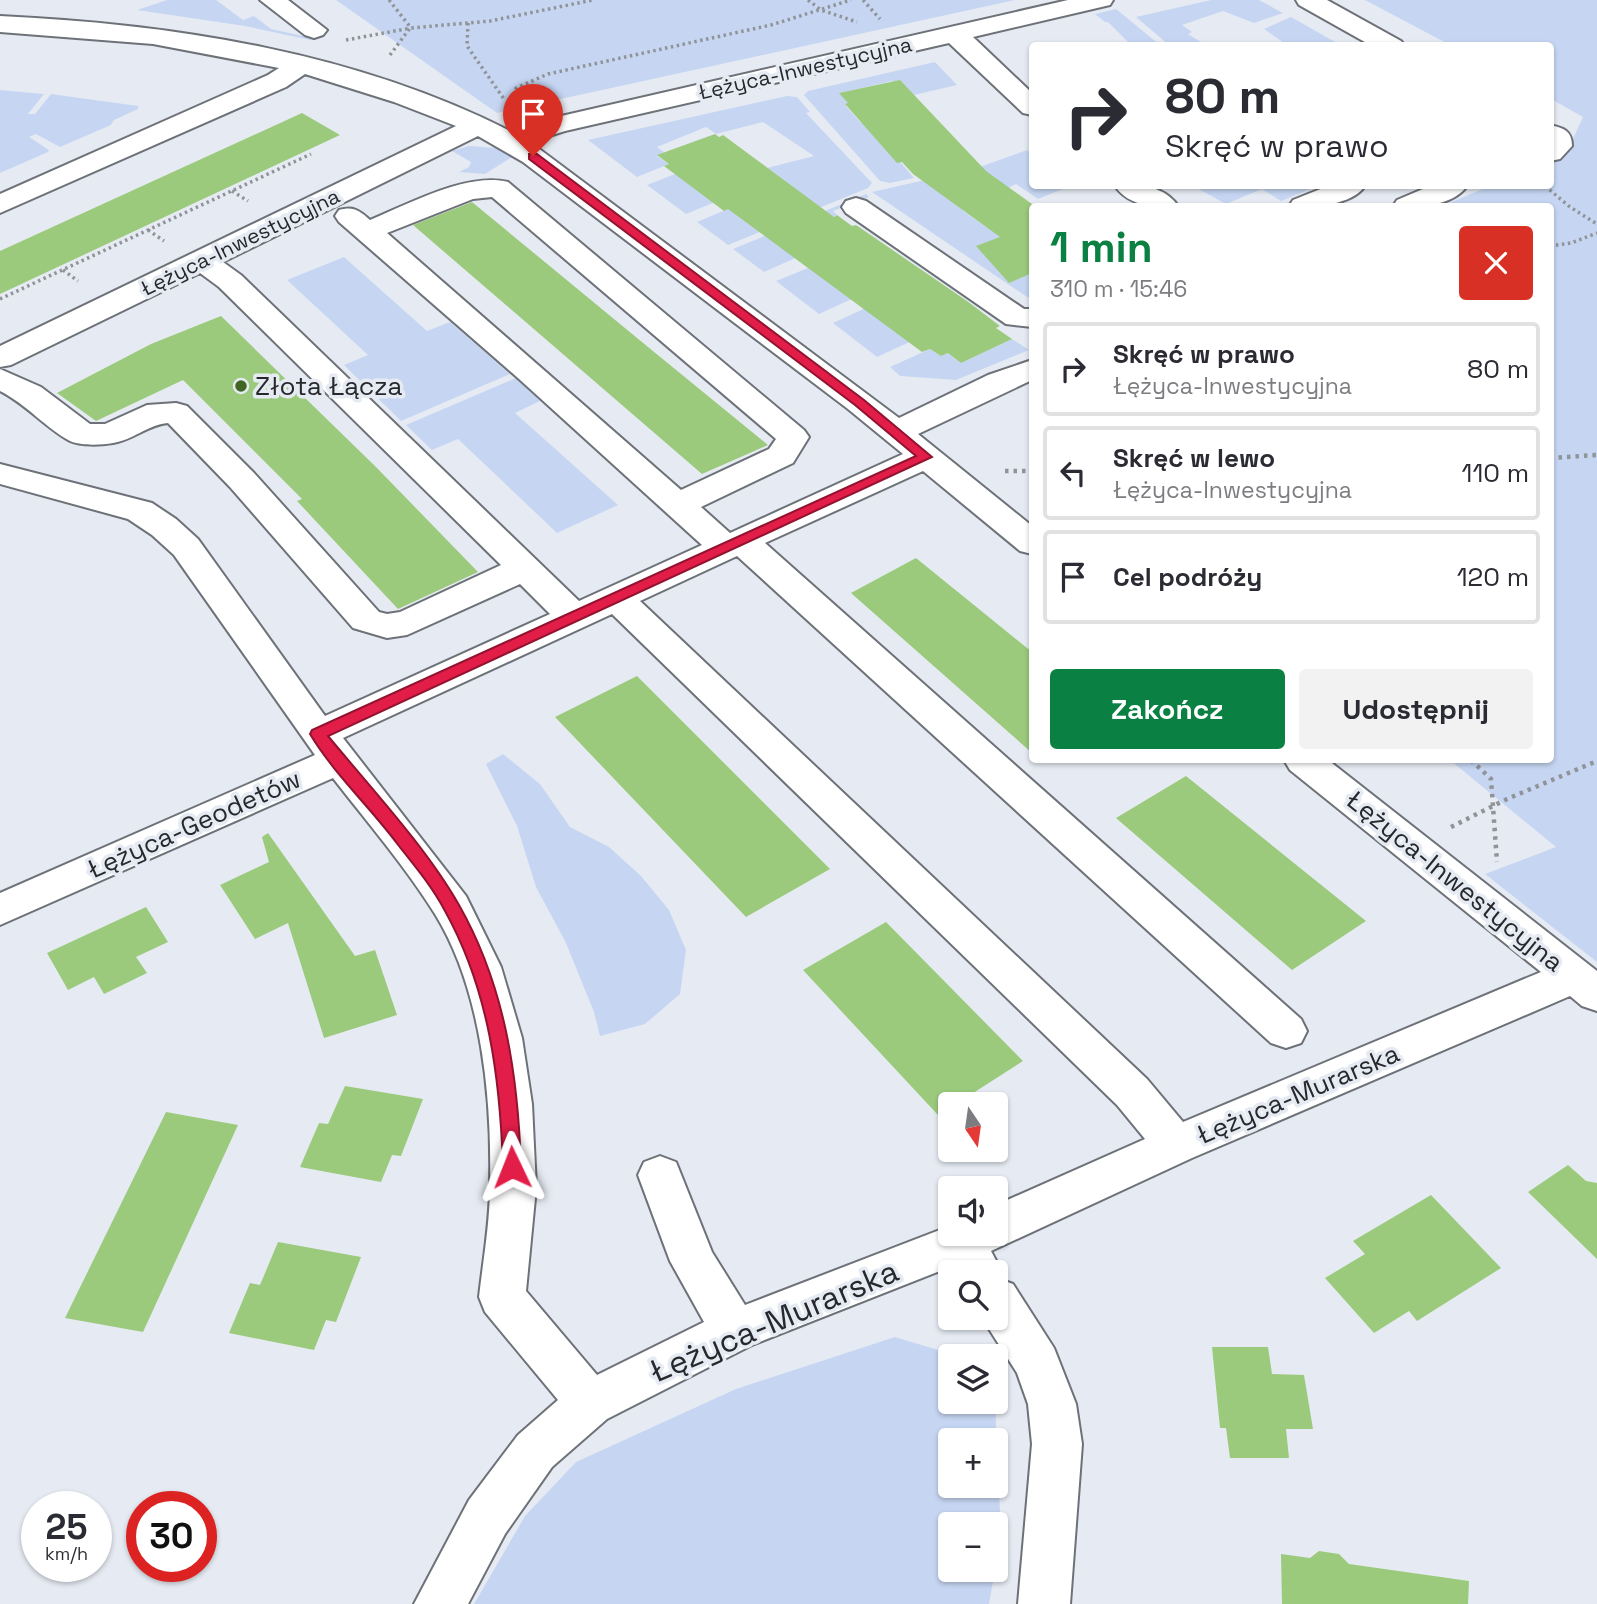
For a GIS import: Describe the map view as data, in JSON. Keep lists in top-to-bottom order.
{
  "streets": {
    "street": ["Łężyca-Inwestycyjna", "Łężyca-Geodetów", "Łężyca-Murarska"]
  },
  "crossings": [
    ["Łężyca-Inwestycyjna", "Łężyca-Murarska"]
  ],
  "places": ["Złota Łącza"],
  "north": "bottom",
  "page": {
    "turn": ["80 m", "Skręć w prawo"],
    "heading": ["1 min", "310 m · 15:46"],
    "list": [
      {
        "name": "Skręć w prawo",
        "note": "Łężyca-Inwestycyjna",
        "value": "80 m"
      },
      {
        "name": "Skręć w lewo",
        "note": "Łężyca-Inwestycyjna",
        "value": "110 m"
      },
      {
        "name": "Cel podróży",
        "value": "120 m"
      }
    ],
    "buttons": ["Zakończ", "Udostępnij"],
    "map_buttons": ["+", "−"],
    "speed": "25 km/h",
    "limit": "30"
  }
}
